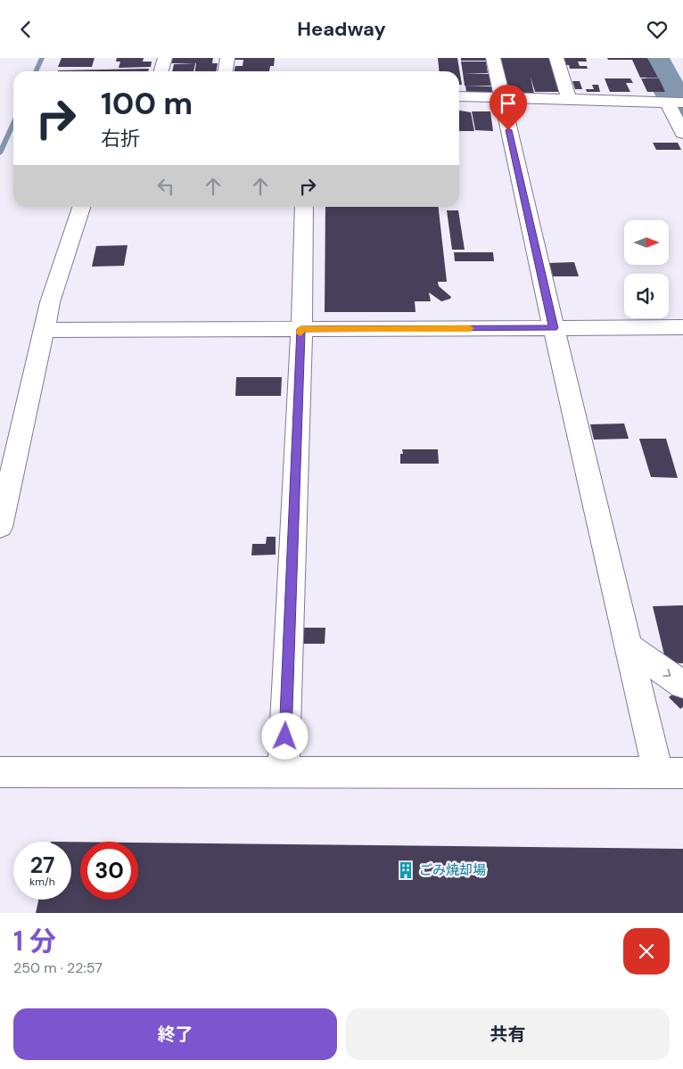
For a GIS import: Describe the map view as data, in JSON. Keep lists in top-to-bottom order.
{
  "places": {
    "building": ["ごみ焼却場"]
  },
  "north": "right",
  "page": {
    "header": "Headway",
    "turn": ["100 m", "右折"],
    "speed": "27 km/h",
    "limit": "30",
    "heading": ["1 分", "250 m · 22:57"],
    "buttons": ["終了", "共有"]
  }
}
